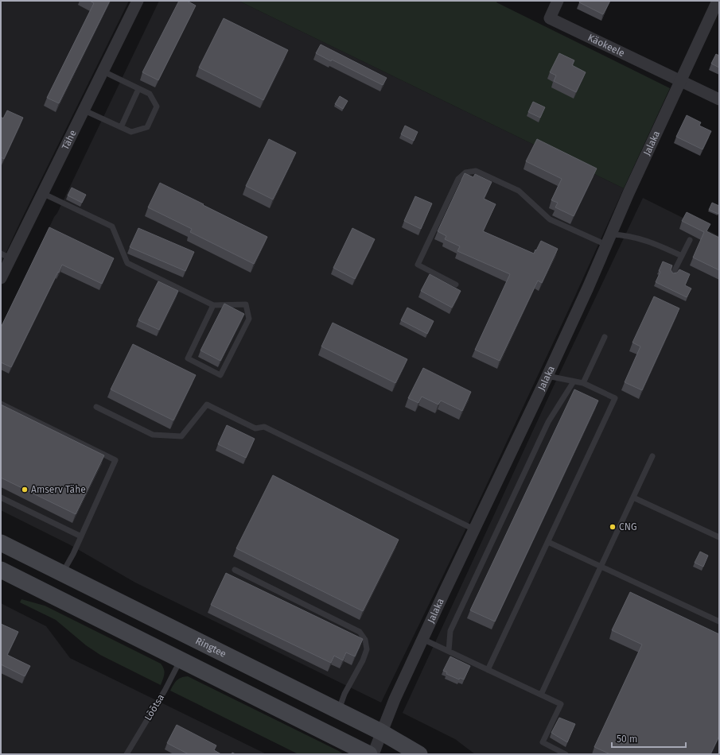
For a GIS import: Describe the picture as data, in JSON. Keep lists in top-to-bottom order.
{
  "streets": {
    "main road": ["Ringtee"],
    "street": ["Käokeele", "Tähe", "Jalaka"],
    "lane": ["Lõõtsa"]
  },
  "crossings": [
    ["Käokeele", "Jalaka"],
    ["Jalaka", "Ringtee"]
  ],
  "places": ["Amserv Tähe", "CNG"],
  "scale_bar": "50 m"
}
